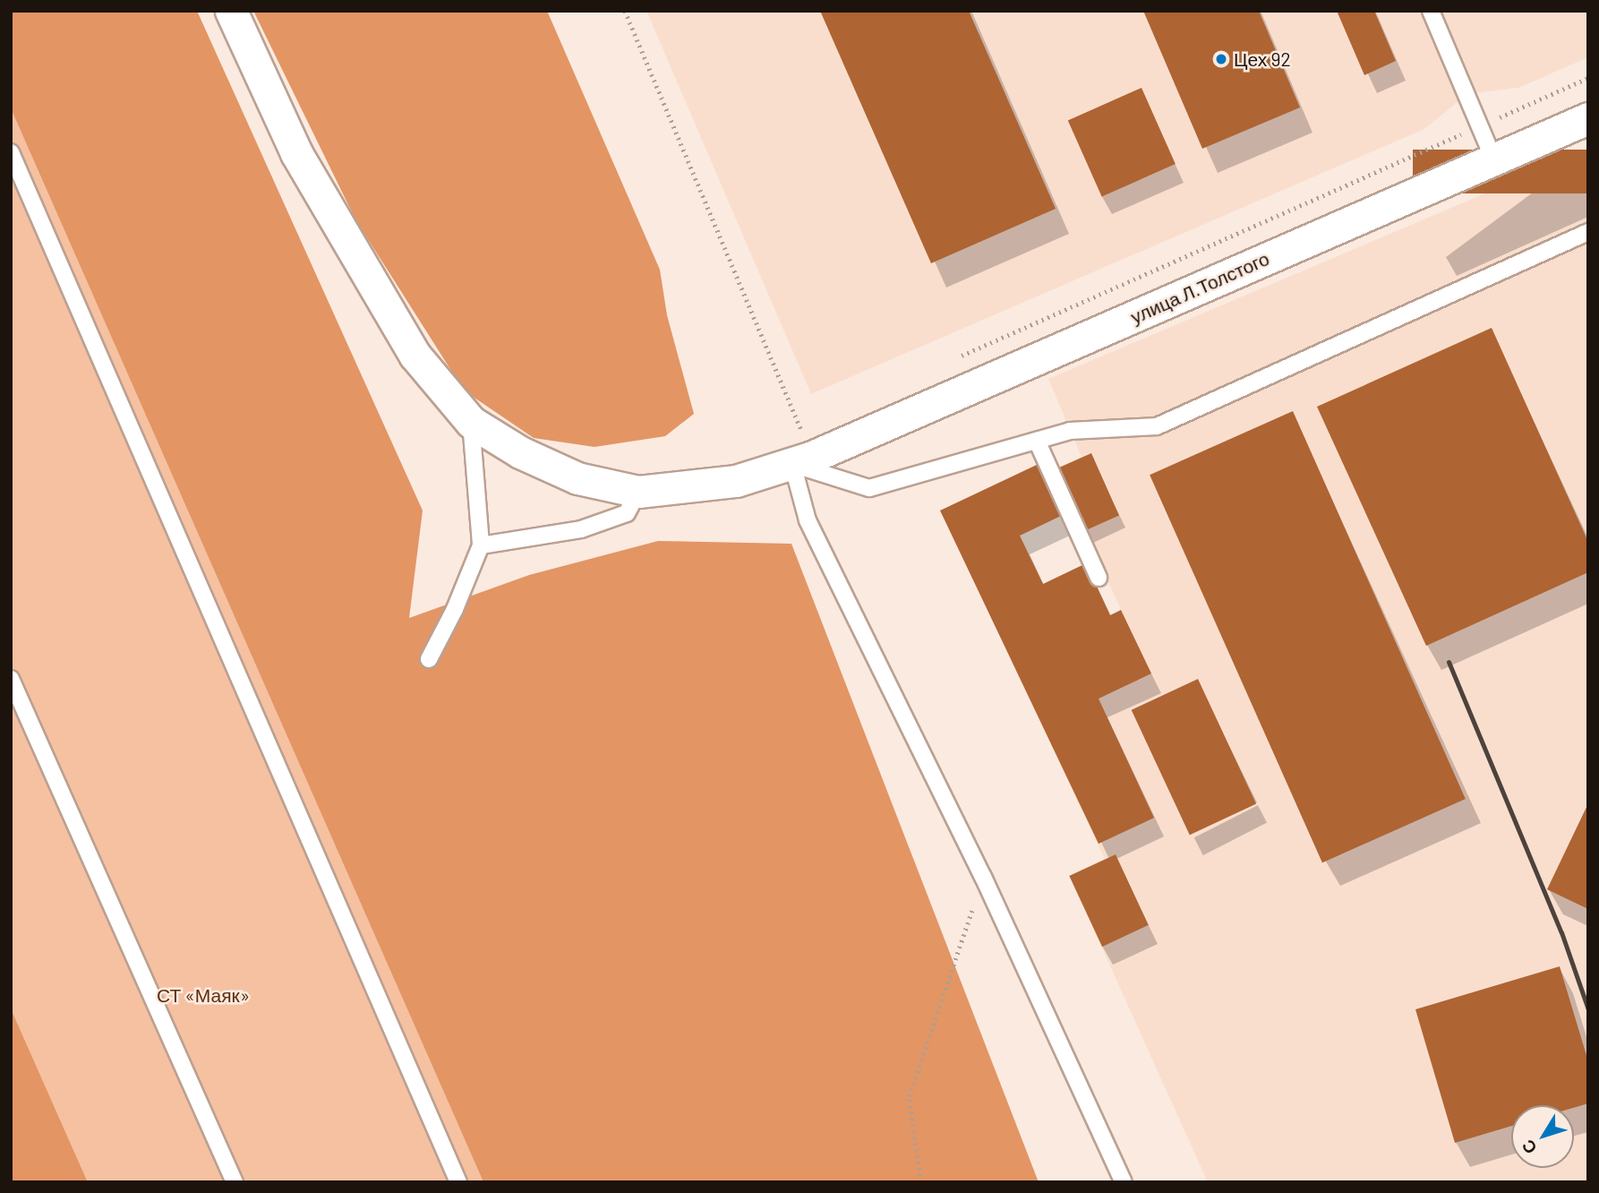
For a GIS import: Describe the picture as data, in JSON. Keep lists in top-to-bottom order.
{
  "streets": {
    "street": ["улица Л.Толстого"]
  },
  "parks": ["СТ «Маяк»"],
  "places": ["Цех 92"],
  "north": "bottom left"
}
